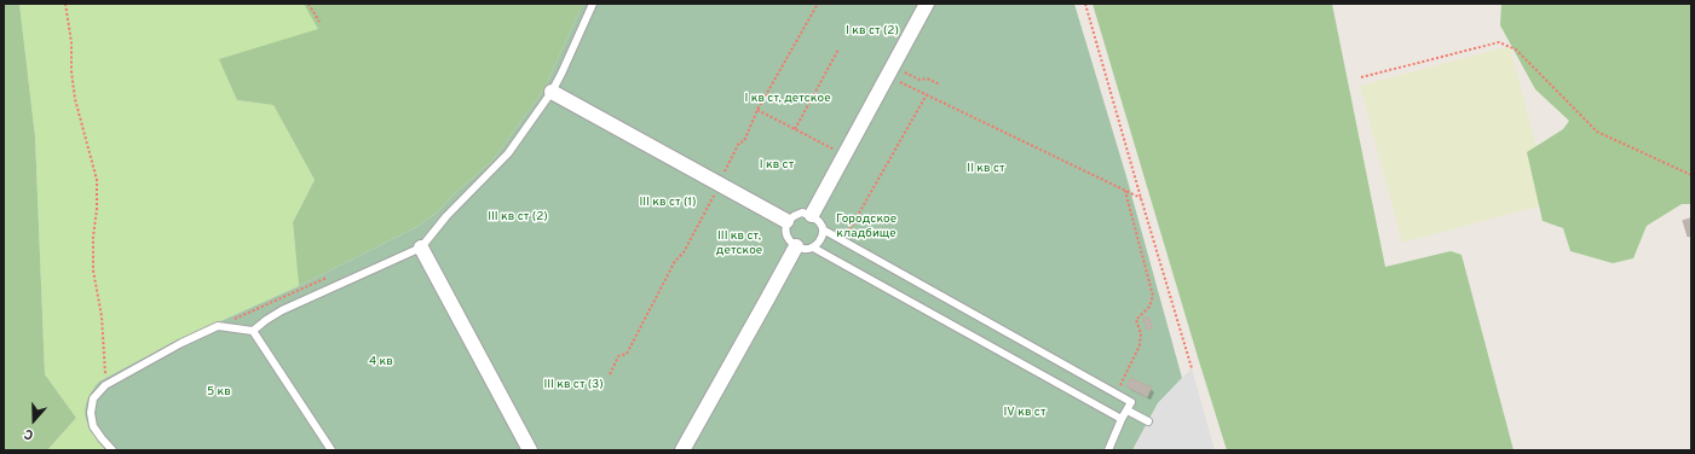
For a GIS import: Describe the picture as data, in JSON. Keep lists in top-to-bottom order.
{
  "parks": [
    "I кв ст (2)",
    "I кв ст, детское",
    "I кв ст",
    "II кв ст",
    "III кв ст (1)",
    "III кв ст (2)",
    "Городское кладбище",
    "III кв ст, детское",
    "4 кв",
    "III кв ст (3)",
    "5 кв",
    "IV кв ст"
  ],
  "north": "bottom"
}
